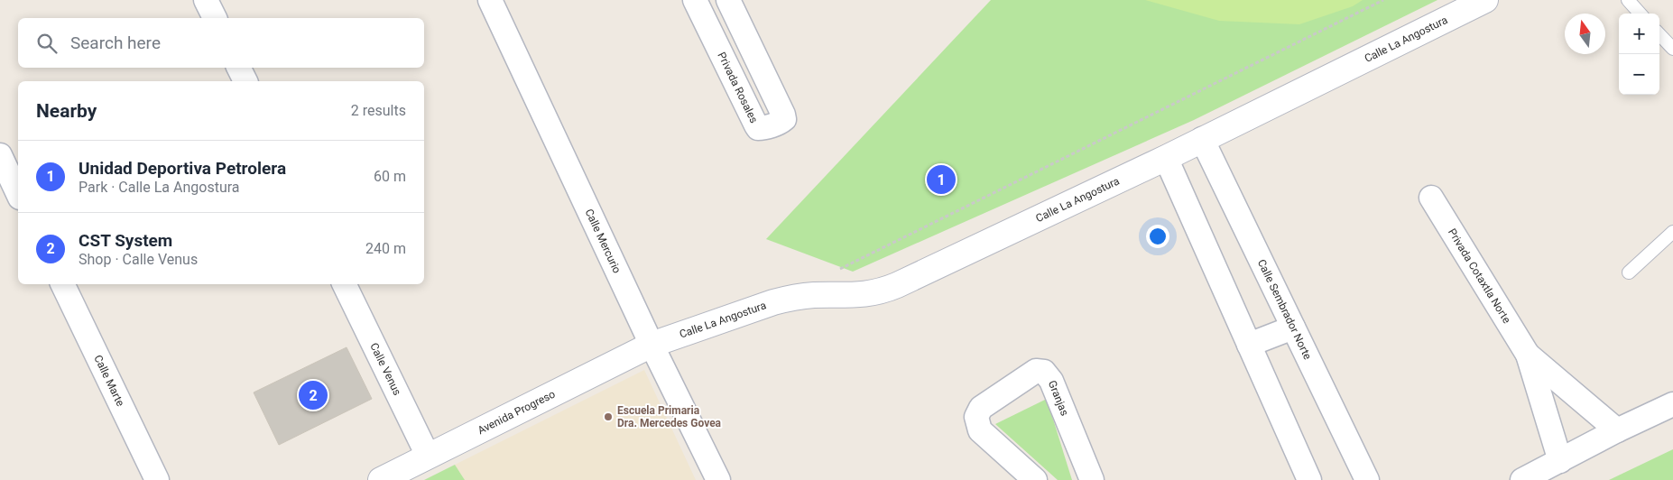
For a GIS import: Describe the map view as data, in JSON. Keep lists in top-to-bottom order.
{
  "streets": {
    "street": [
      "Calle La Angostura",
      "Privada Rosales",
      "Calle Mercurio",
      "Privada Cotaxtla Norte",
      "Calle Sembrador Norte",
      "Calle Venus",
      "Calle Marte",
      "Granjas",
      "Avenida Progreso"
    ]
  },
  "crossings": [
    ["Calle La Angostura", "Calle Mercurio"],
    ["Calle La Angostura", "Calle Sembrador Norte"],
    ["Calle La Angostura", "Avenida Progreso"],
    ["Calle Mercurio", "Avenida Progreso"],
    ["Calle Venus", "Avenida Progreso"]
  ],
  "places": ["Escuela Primaria Dra. Mercedes Govea"],
  "north": "top",
  "page": {
    "map_buttons": ["+", "−"],
    "search": "Search here",
    "heading": ["Nearby", "2 results"],
    "list": [
      {
        "mark": "1",
        "name": "Unidad Deportiva Petrolera",
        "note": "Park · Calle La Angostura",
        "value": "60 m"
      },
      {
        "mark": "2",
        "name": "CST System",
        "note": "Shop · Calle Venus",
        "value": "240 m"
      }
    ],
    "pins": ["1", "2"]
  }
}
